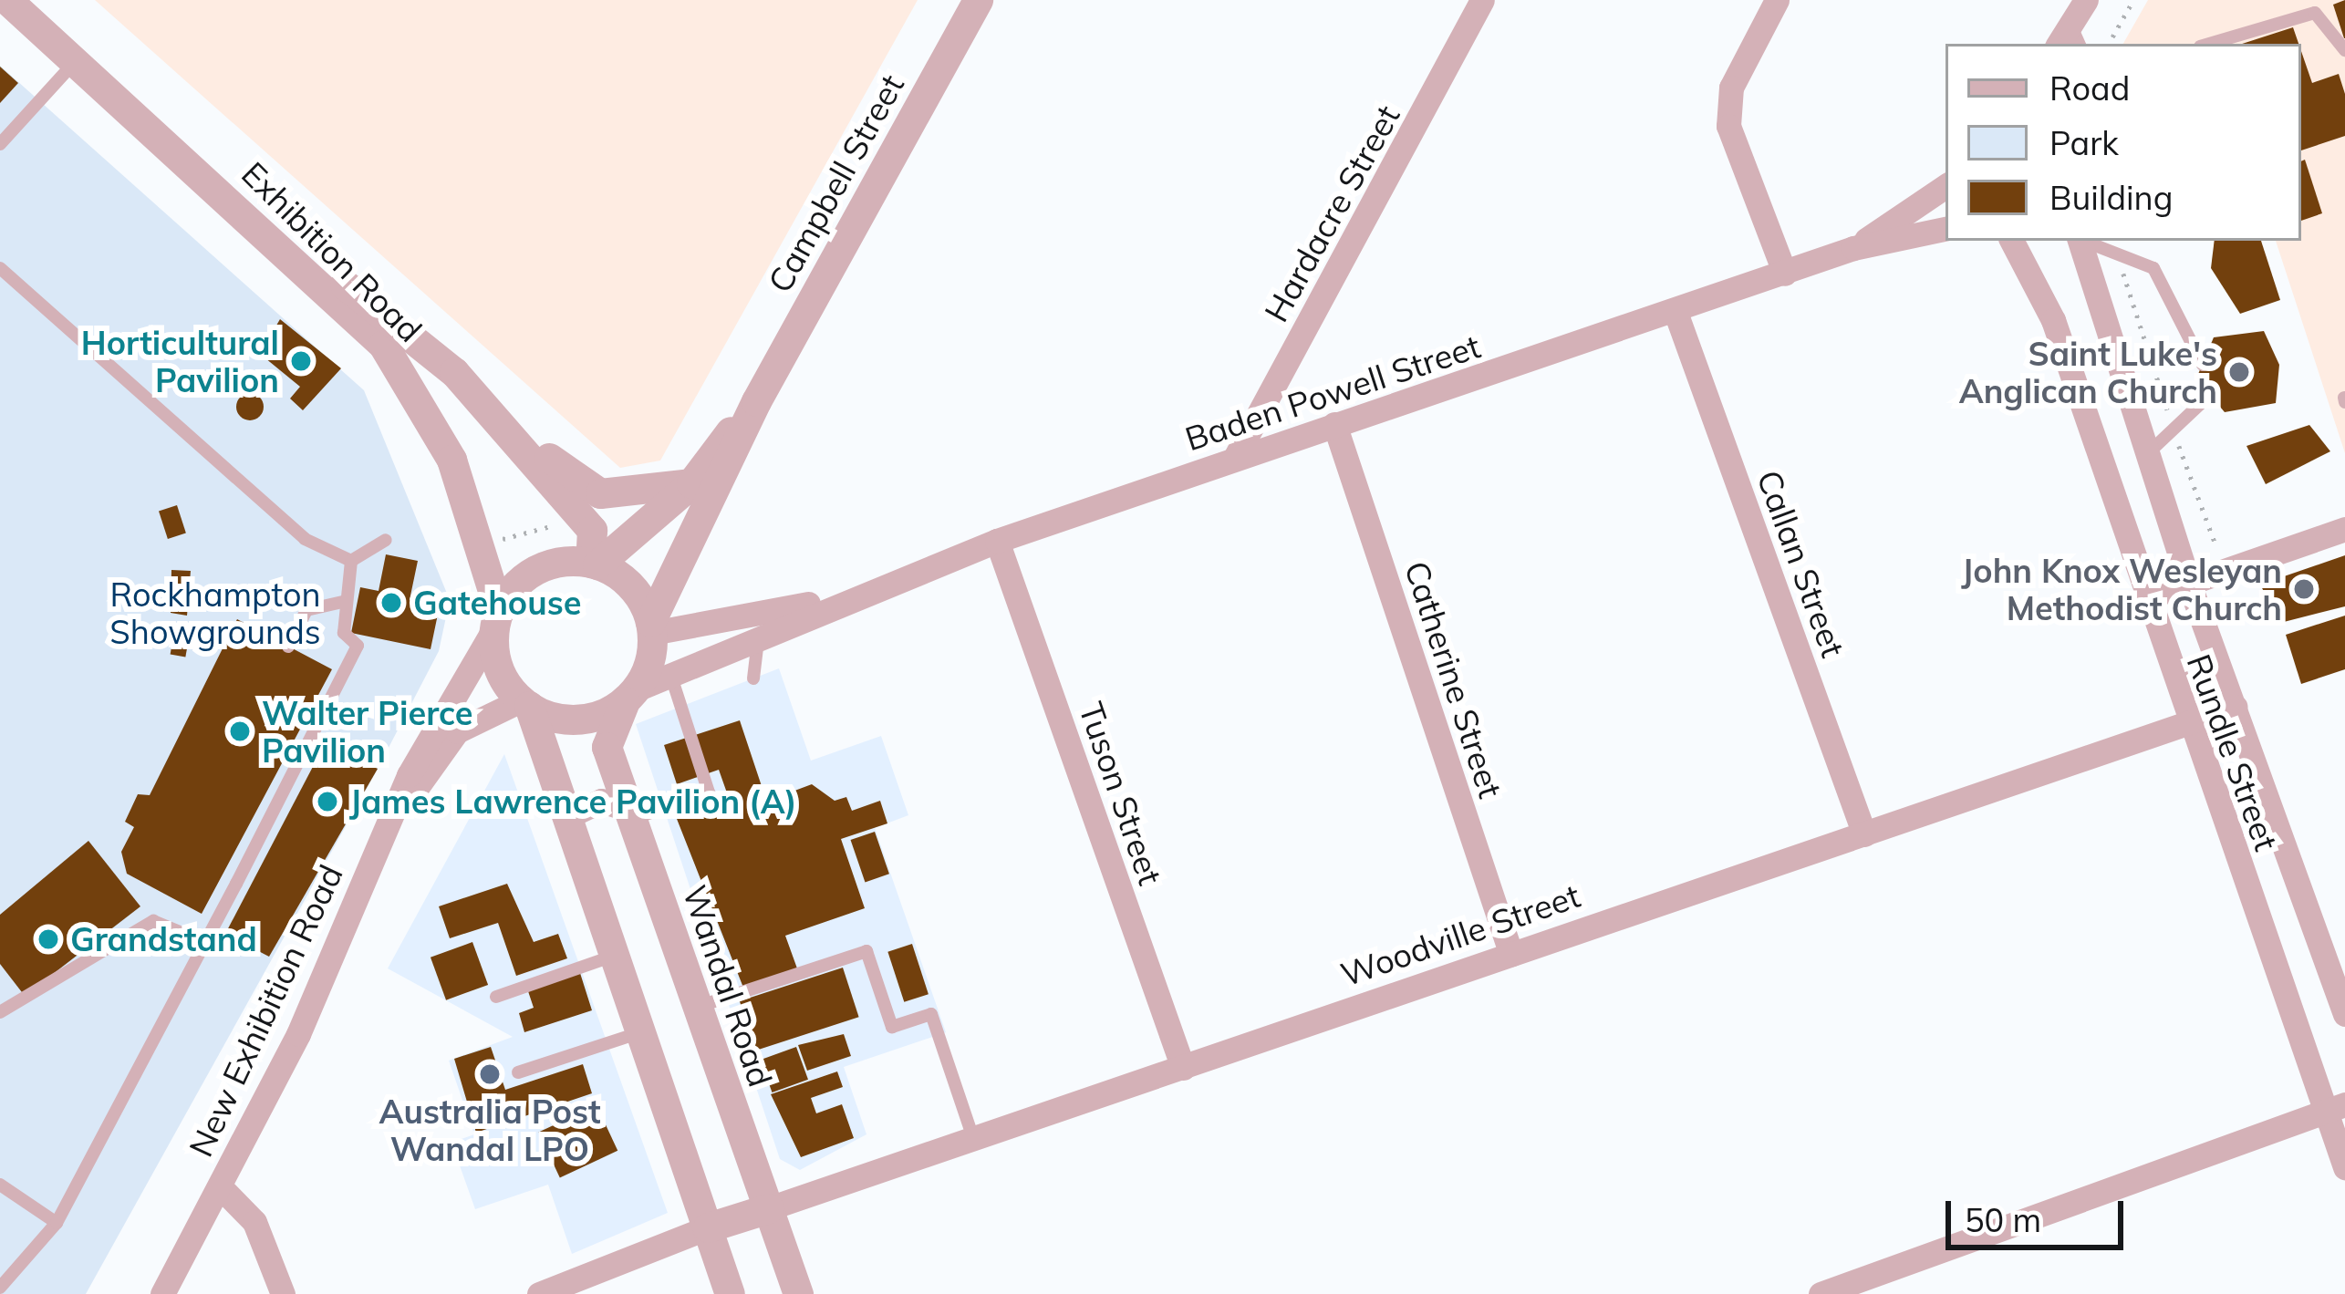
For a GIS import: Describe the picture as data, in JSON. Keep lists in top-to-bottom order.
{
  "streets": {
    "street": [
      "Campbell Street",
      "Hardacre Street",
      "Exhibition Road",
      "Baden Powell Street",
      "Callan Street",
      "Catherine Street",
      "Rundle Street",
      "Tuson Street",
      "Woodville Street",
      "Wandal Road",
      "New Exhibition Road"
    ]
  },
  "crossings": [
    ["Campbell Street", "Exhibition Road"],
    ["Campbell Street", "Baden Powell Street"],
    ["Campbell Street", "Wandal Road"],
    ["Campbell Street", "New Exhibition Road"],
    ["Hardacre Street", "Baden Powell Street"],
    ["Exhibition Road", "Baden Powell Street"],
    ["Exhibition Road", "Wandal Road"],
    ["Exhibition Road", "New Exhibition Road"],
    ["Baden Powell Street", "Callan Street"],
    ["Baden Powell Street", "Catherine Street"],
    ["Baden Powell Street", "Tuson Street"],
    ["Baden Powell Street", "Wandal Road"],
    ["Baden Powell Street", "New Exhibition Road"],
    ["Callan Street", "Woodville Street"],
    ["Catherine Street", "Woodville Street"],
    ["Rundle Street", "Woodville Street"],
    ["Tuson Street", "Woodville Street"],
    ["Woodville Street", "Wandal Road"],
    ["Wandal Road", "New Exhibition Road"]
  ],
  "parks": ["Rockhampton Showgrounds"],
  "places": [
    "Horticultural Pavilion",
    "Saint Luke's Anglican Church",
    "John Knox Wesleyan Methodist Church",
    "Gatehouse",
    "Walter Pierce Pavilion",
    "James Lawrence Pavilion (A)",
    "Grandstand",
    "Australia Post Wandal LPO"
  ],
  "legend": ["Road", "Park", "Building"],
  "scale_bar": "50 m"
}
